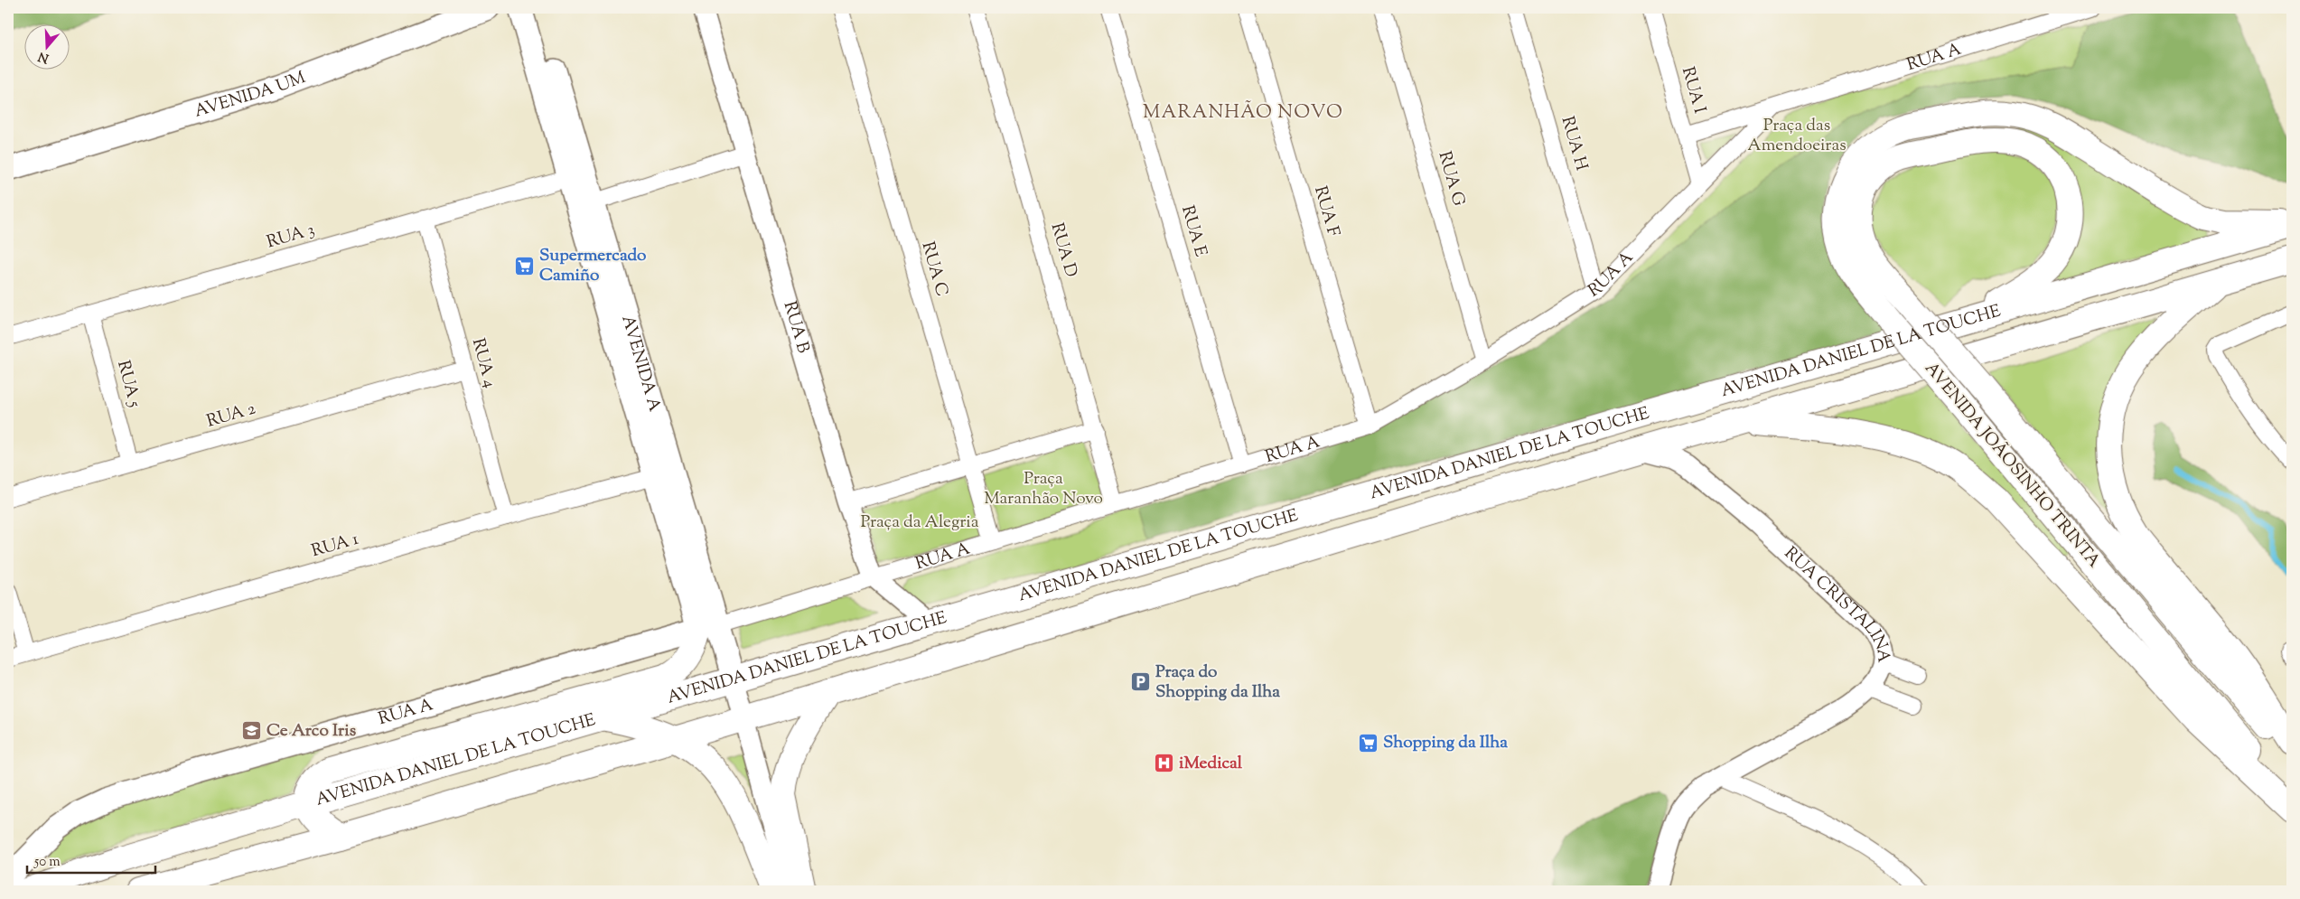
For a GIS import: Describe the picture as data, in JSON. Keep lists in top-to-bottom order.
{
  "streets": {
    "main road": [
      "RUA A",
      "AVENIDA UM",
      "AVENIDA DANIEL DE LA TOUCHE",
      "AVENIDA A",
      "AVENIDA JOÃOSINHO TRINTA"
    ],
    "street": [
      "RUA I",
      "RUA H",
      "RUA G",
      "RUA F",
      "RUA E",
      "RUA 3",
      "RUA D",
      "RUA C",
      "RUA B",
      "RUA 4",
      "RUA 5",
      "RUA 2",
      "RUA 1",
      "RUA CRISTALINA"
    ]
  },
  "crossings": [
    ["RUA A", "RUA I"],
    ["RUA A", "RUA H"],
    ["RUA A", "RUA G"],
    ["RUA A", "RUA F"],
    ["RUA A", "RUA E"],
    ["RUA A", "RUA D"],
    ["RUA A", "RUA C"],
    ["RUA A", "RUA B"],
    ["RUA A", "AVENIDA A"],
    ["RUA 3", "RUA 4"],
    ["RUA 3", "AVENIDA A"],
    ["RUA 3", "RUA 5"],
    ["AVENIDA DANIEL DE LA TOUCHE", "AVENIDA A"],
    ["AVENIDA DANIEL DE LA TOUCHE", "AVENIDA JOÃOSINHO TRINTA"],
    ["AVENIDA DANIEL DE LA TOUCHE", "RUA CRISTALINA"],
    ["RUA 4", "RUA 2"],
    ["RUA 4", "RUA 1"],
    ["AVENIDA A", "RUA 1"],
    ["RUA 5", "RUA 2"]
  ],
  "districts": ["MARANHÃO NOVO"],
  "parks": ["Praça das Amendoeiras", "Praça Maranhão Novo", "Praça da Alegria"],
  "places": {
    "supermarket": ["Supermercado Camiño", "Shopping da Ilha"],
    "parking": ["Praça do Shopping da Ilha"],
    "school or university": ["Ce Arco Iris"],
    "hospital": ["iMedical"]
  },
  "scale_bar": "50 m",
  "north": "bottom"
}
